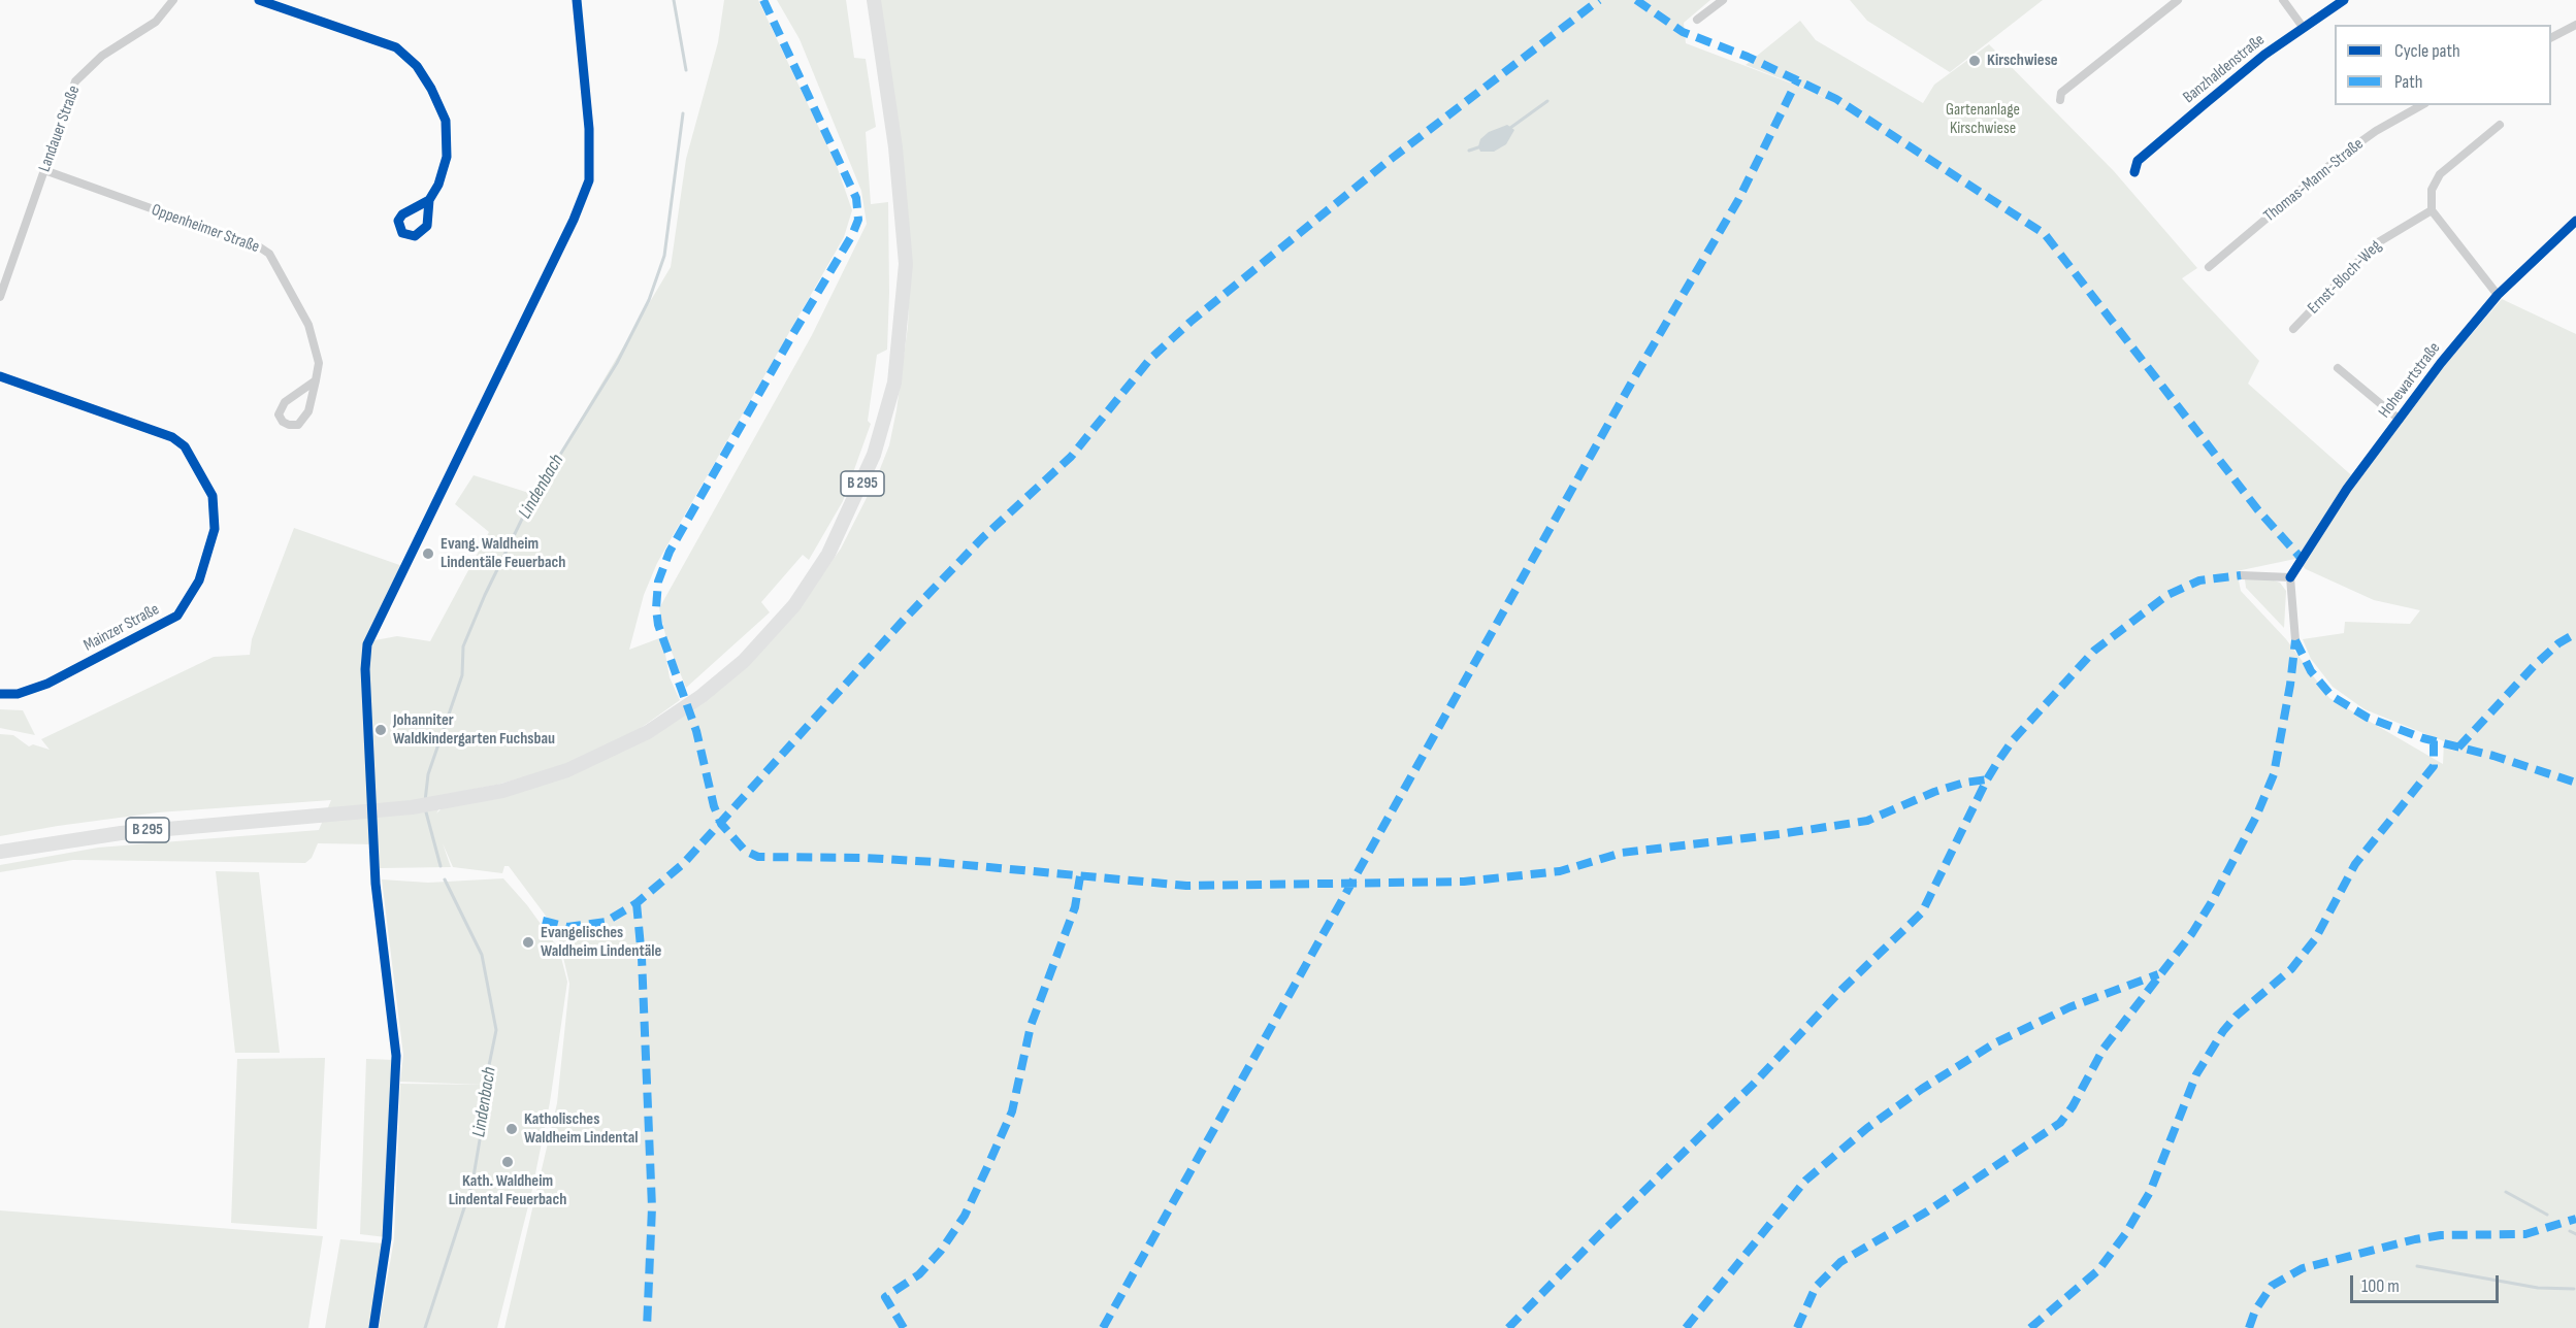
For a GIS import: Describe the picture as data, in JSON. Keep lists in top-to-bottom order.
{
  "streets": {
    "main road": ["B 295"],
    "street": [
      "Banzhaldenstraße",
      "Landauer Straße",
      "Thomas-Mann-Straße",
      "Oppenheimer Straße",
      "Ernst-Bloch-Weg",
      "Hohewartstraße",
      "Mainzer Straße"
    ]
  },
  "crossings": [
    ["Landauer Straße", "Oppenheimer Straße"]
  ],
  "water": ["Lindenbach"],
  "parks": ["Gartenanlage Kirschwiese"],
  "places": [
    "Kirschwiese",
    "Evang. Waldheim Lindentäle Feuerbach",
    "Johanniter Waldkindergarten Fuchsbau",
    "Evangelisches Waldheim Lindentäle",
    "Katholisches Waldheim Lindental",
    "Kath. Waldheim Lindental Feuerbach"
  ],
  "legend": ["Cycle path", "Path"],
  "scale_bar": "100 m"
}
